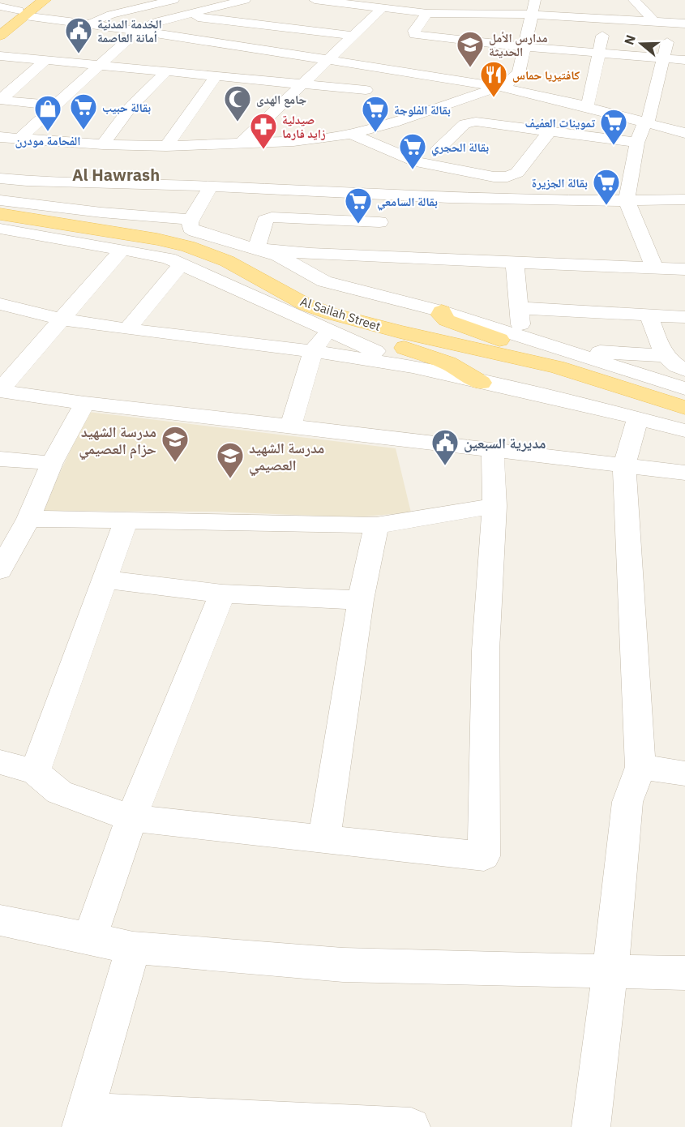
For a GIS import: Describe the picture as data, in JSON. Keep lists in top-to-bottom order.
{
  "streets": {
    "main road": ["Al Sailah Street"]
  },
  "districts": ["Al Hawrash"],
  "places": {
    "public building": ["الخدمة المدنية أمانة العاصمة", "مديرية السبعين"],
    "school or university": ["مدارس الأمل الحديثة", "مدرسة الشهيد حزام العصيمي", "مدرسة الشهيد العصيمي"],
    "restaurant": ["كافتيريا حماس"],
    "mosque": ["جامع الهدى"],
    "supermarket": [
      "بقالة حبيب",
      "بقالة الفلوجة",
      "تموينات العفيف",
      "بقالة الحجري",
      "بقالة الجزيرة",
      "بقالة السامعي"
    ],
    "shop": ["الفحامة مودرن"],
    "pharmacy": ["صيدلية زايد فارما"]
  },
  "north": "left"
}
